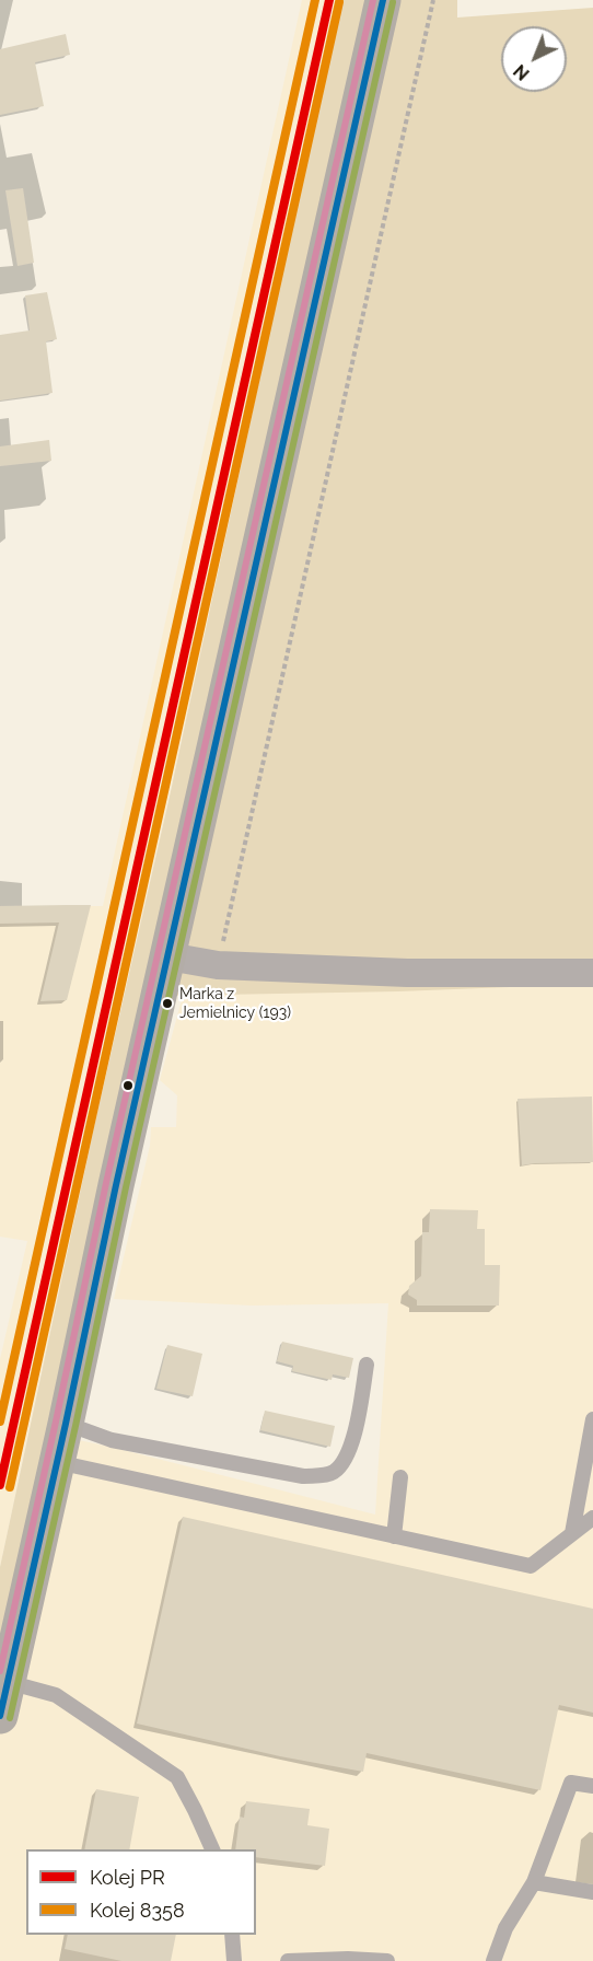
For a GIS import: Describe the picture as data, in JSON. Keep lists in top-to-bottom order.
{
  "places": ["Marka z Jemielnicy (193)"],
  "lines": ["rail line PR", "rail line 8358"],
  "legend": ["Kolej PR", "Kolej 8358"],
  "north": "bottom left"
}
